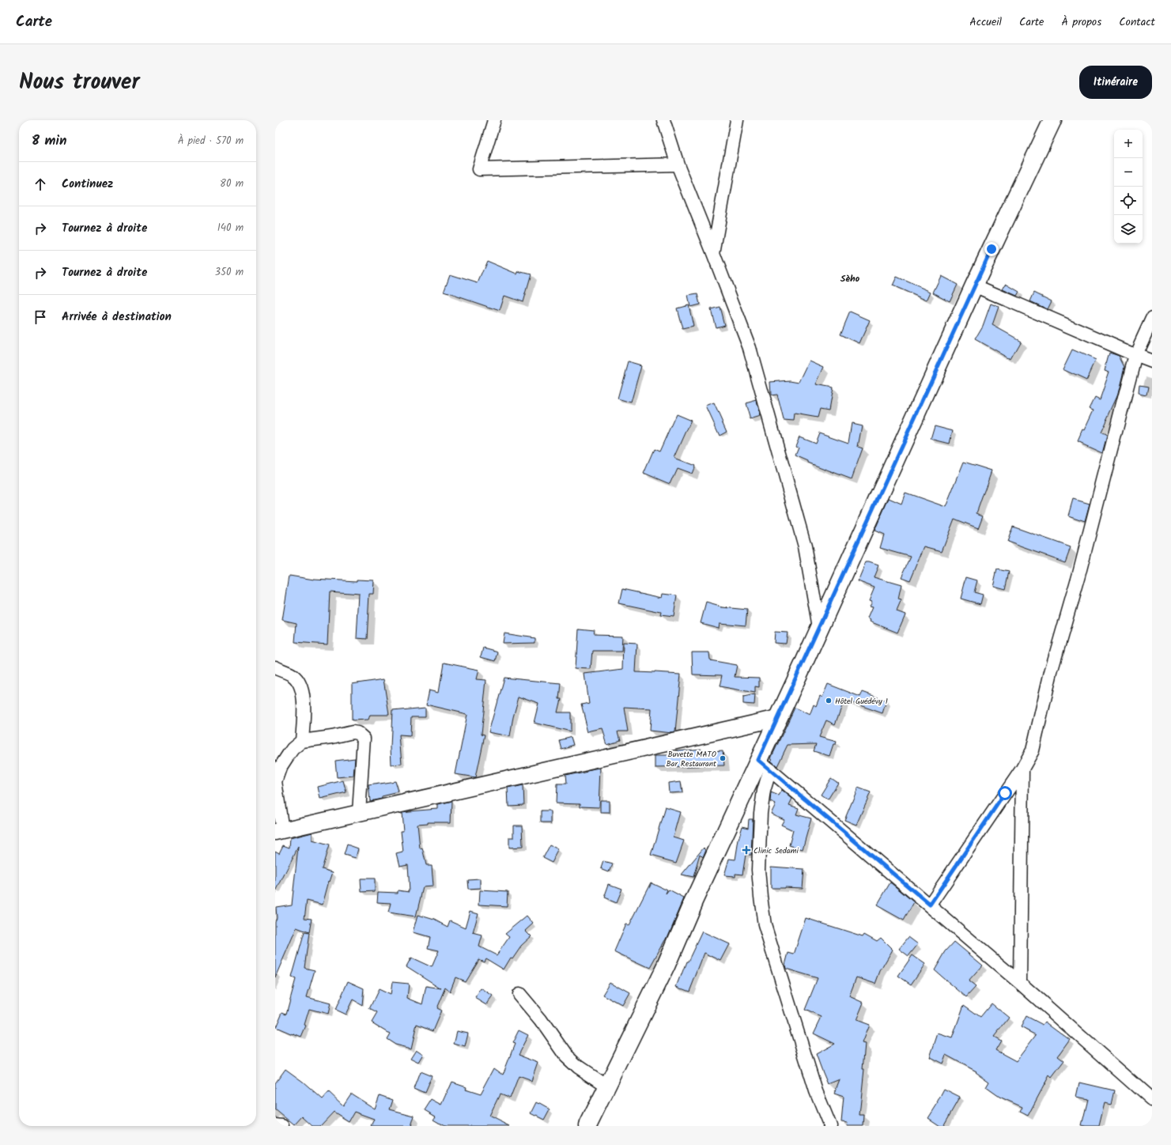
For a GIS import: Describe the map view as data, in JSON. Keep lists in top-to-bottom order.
{
  "districts": ["Sèho"],
  "places": {
    "other": ["Hôtel Guédévy 1", "Buvette MATO Bar Restaurant"],
    "health": ["Clinic Sedami"]
  },
  "page": {
    "header": "Carte",
    "nav": [
      "Accueil",
      "Carte",
      "À propos",
      "Contact"
    ],
    "title": "Nous trouver",
    "buttons": "Itinéraire",
    "heading": ["8 min", "À pied · 570 m"],
    "map_buttons": ["+", "−"],
    "list": [
      ["Continuez", "80 m"],
      ["Tournez à droite", "140 m"],
      ["Tournez à droite", "350 m"],
      "Arrivée à destination"
    ]
  }
}
